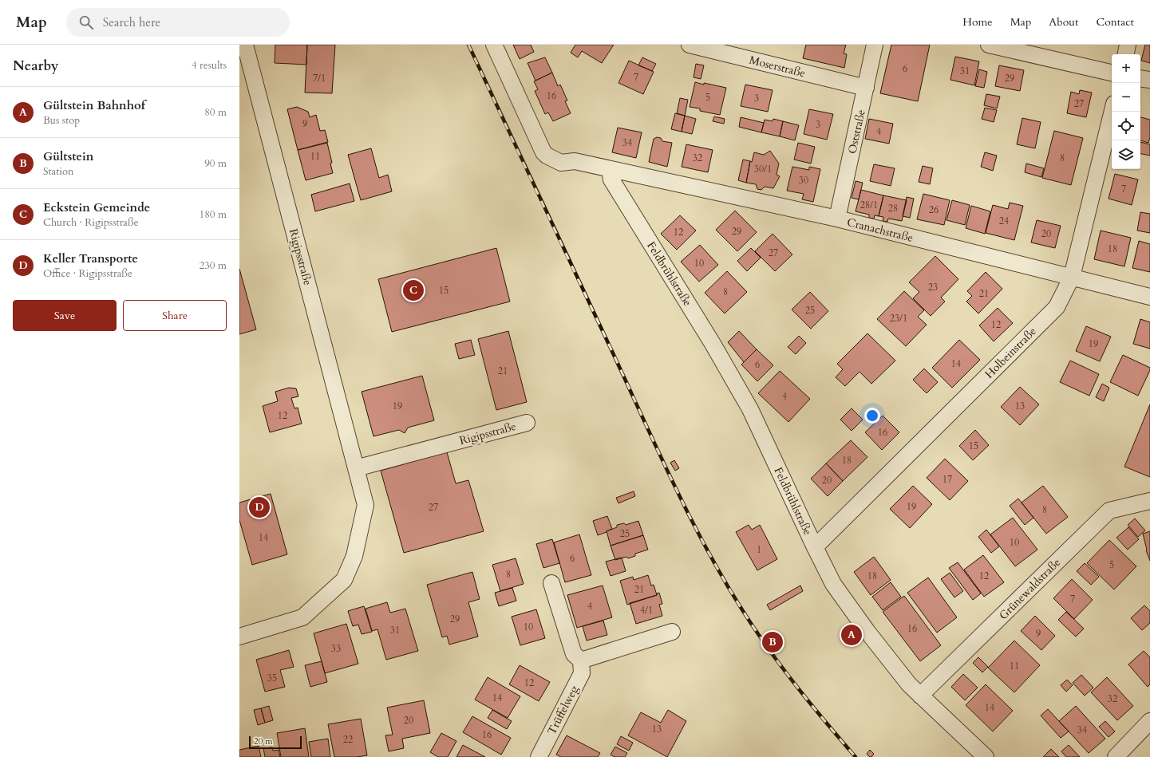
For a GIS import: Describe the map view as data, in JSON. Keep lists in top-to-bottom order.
{
  "streets": {
    "street": [
      "Moserstraße",
      "Oststraße",
      "Cranachstraße",
      "Rigipsstraße",
      "Feldbrühlstraße",
      "Holbeinstraße",
      "Grünewaldstraße",
      "Trüffelweg"
    ]
  },
  "crossings": [
    ["Moserstraße", "Oststraße"],
    ["Oststraße", "Cranachstraße"],
    ["Cranachstraße", "Feldbrühlstraße"],
    ["Cranachstraße", "Holbeinstraße"],
    ["Feldbrühlstraße", "Holbeinstraße"],
    ["Feldbrühlstraße", "Grünewaldstraße"]
  ],
  "house_numbers": [
    "6",
    "31",
    "7",
    "7/1",
    "29",
    "16",
    "5",
    "3",
    "27",
    "9",
    "3",
    "4",
    "34",
    "11",
    "32",
    "8",
    "30/1",
    "30",
    "7",
    "28/1",
    "28",
    "26",
    "24",
    "29",
    "12",
    "20",
    "18",
    "27",
    "10",
    "23",
    "15",
    "8",
    "21",
    "25",
    "23/1",
    "12",
    "19",
    "14",
    "6",
    "21",
    "4",
    "19",
    "13",
    "12",
    "16",
    "15",
    "18",
    "17",
    "20",
    "19",
    "27",
    "8",
    "25",
    "14",
    "10",
    "1",
    "6",
    "5",
    "8",
    "18",
    "12",
    "21",
    "7",
    "4",
    "4/1",
    "29",
    "10",
    "16",
    "31",
    "9",
    "33",
    "11",
    "35",
    "12",
    "14",
    "32",
    "14",
    "20",
    "13",
    "34",
    "16",
    "22"
  ],
  "scale_bar": "20 m",
  "page": {
    "header": "Map",
    "search": "Search here",
    "nav": [
      "Home",
      "Map",
      "About",
      "Contact"
    ],
    "heading": ["Nearby", "4 results"],
    "map_buttons": ["+", "−"],
    "list": [
      {
        "mark": "A",
        "name": "Gültstein Bahnhof",
        "note": "Bus stop",
        "value": "80 m"
      },
      {
        "mark": "B",
        "name": "Gültstein",
        "note": "Station",
        "value": "90 m"
      },
      {
        "mark": "C",
        "name": "Eckstein Gemeinde",
        "note": "Church · Rigipsstraße",
        "value": "180 m"
      },
      {
        "mark": "D",
        "name": "Keller Transporte",
        "note": "Office · Rigipsstraße",
        "value": "230 m"
      }
    ],
    "pins": [
      "C",
      "D",
      "A",
      "B"
    ],
    "buttons": ["Save", "Share"],
    "scale": "20 m"
  }
}
